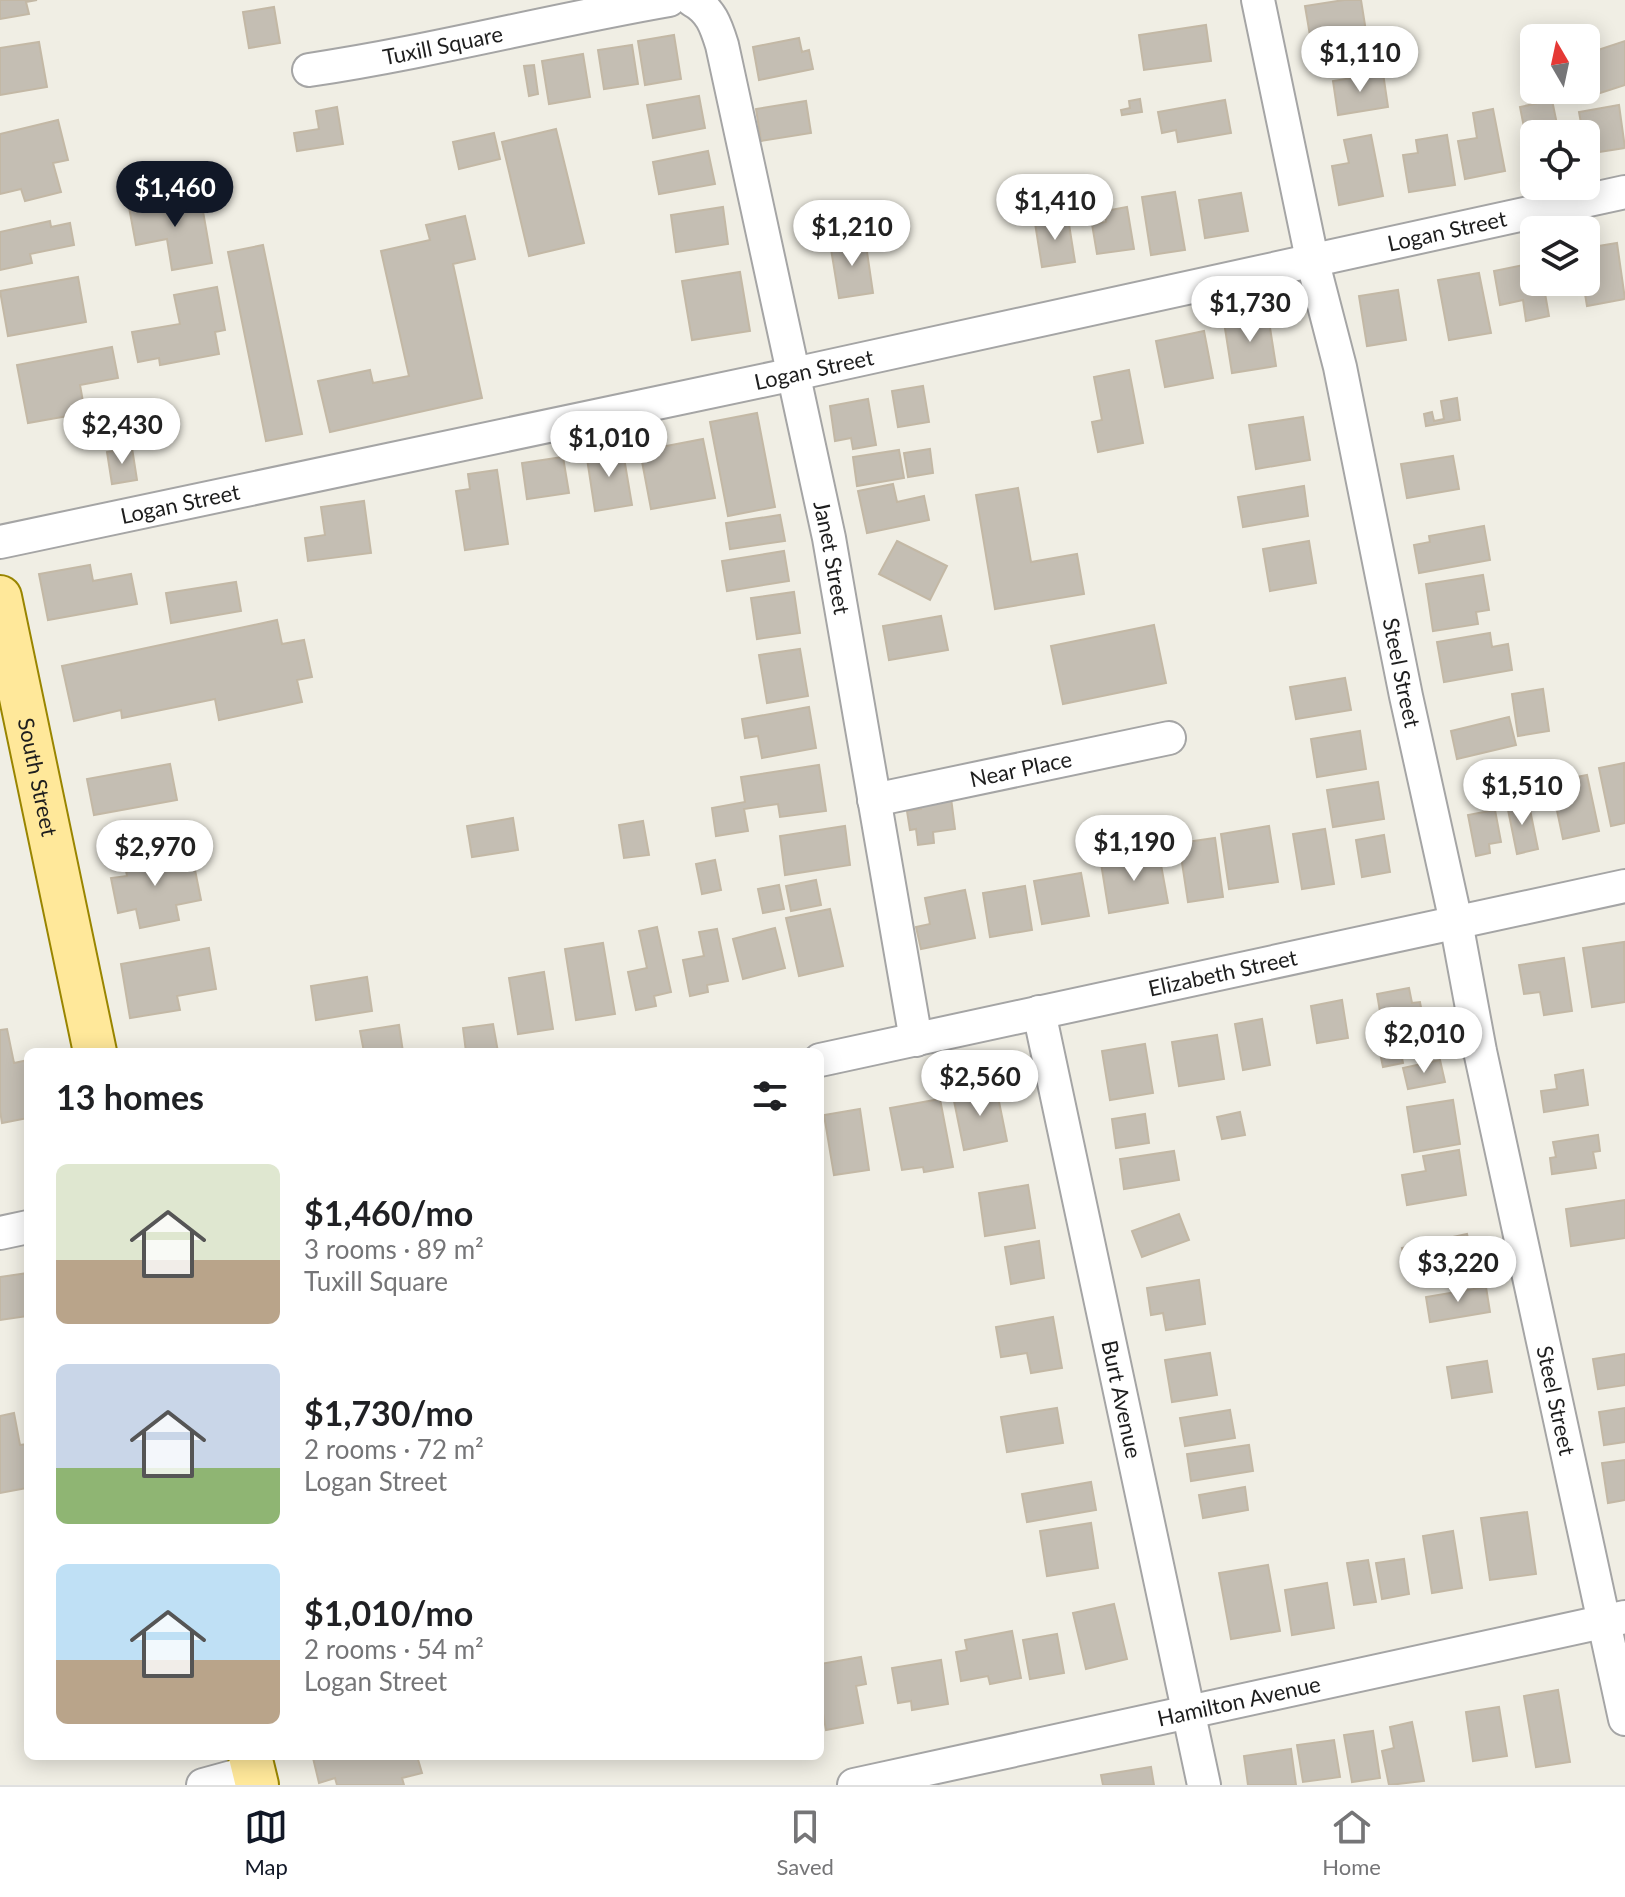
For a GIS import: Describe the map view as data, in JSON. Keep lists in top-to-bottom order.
{
  "streets": {
    "main road": ["South Street"],
    "street": [
      "Tuxill Square",
      "Logan Street",
      "Janet Street",
      "Steel Street",
      "Near Place",
      "Elizabeth Street",
      "Burt Avenue",
      "Hamilton Avenue"
    ]
  },
  "crossings": [
    ["Logan Street", "Janet Street"],
    ["Logan Street", "Steel Street"],
    ["Janet Street", "Near Place"],
    ["Janet Street", "Elizabeth Street"],
    ["Steel Street", "Elizabeth Street"],
    ["Steel Street", "Hamilton Avenue"],
    ["Elizabeth Street", "Burt Avenue"],
    ["Burt Avenue", "Hamilton Avenue"]
  ],
  "north": "top",
  "page": {
    "price": [
      "$1,110",
      "$1,460",
      "$1,410",
      "$1,210",
      "$1,730",
      "$2,430",
      "$1,010",
      "$1,510",
      "$1,190",
      "$2,970",
      "$2,010",
      "$2,560",
      "$3,220"
    ],
    "heading": "13 homes",
    "list": [
      {
        "name": "$1,460/mo",
        "note": "3 rooms · 89 m² · Tuxill Square"
      },
      {
        "name": "$1,730/mo",
        "note": "2 rooms · 72 m² · Logan Street"
      },
      {
        "name": "$1,010/mo",
        "note": "2 rooms · 54 m² · Logan Street"
      }
    ],
    "tabs": ["Map", "Saved", "Home"]
  }
}
